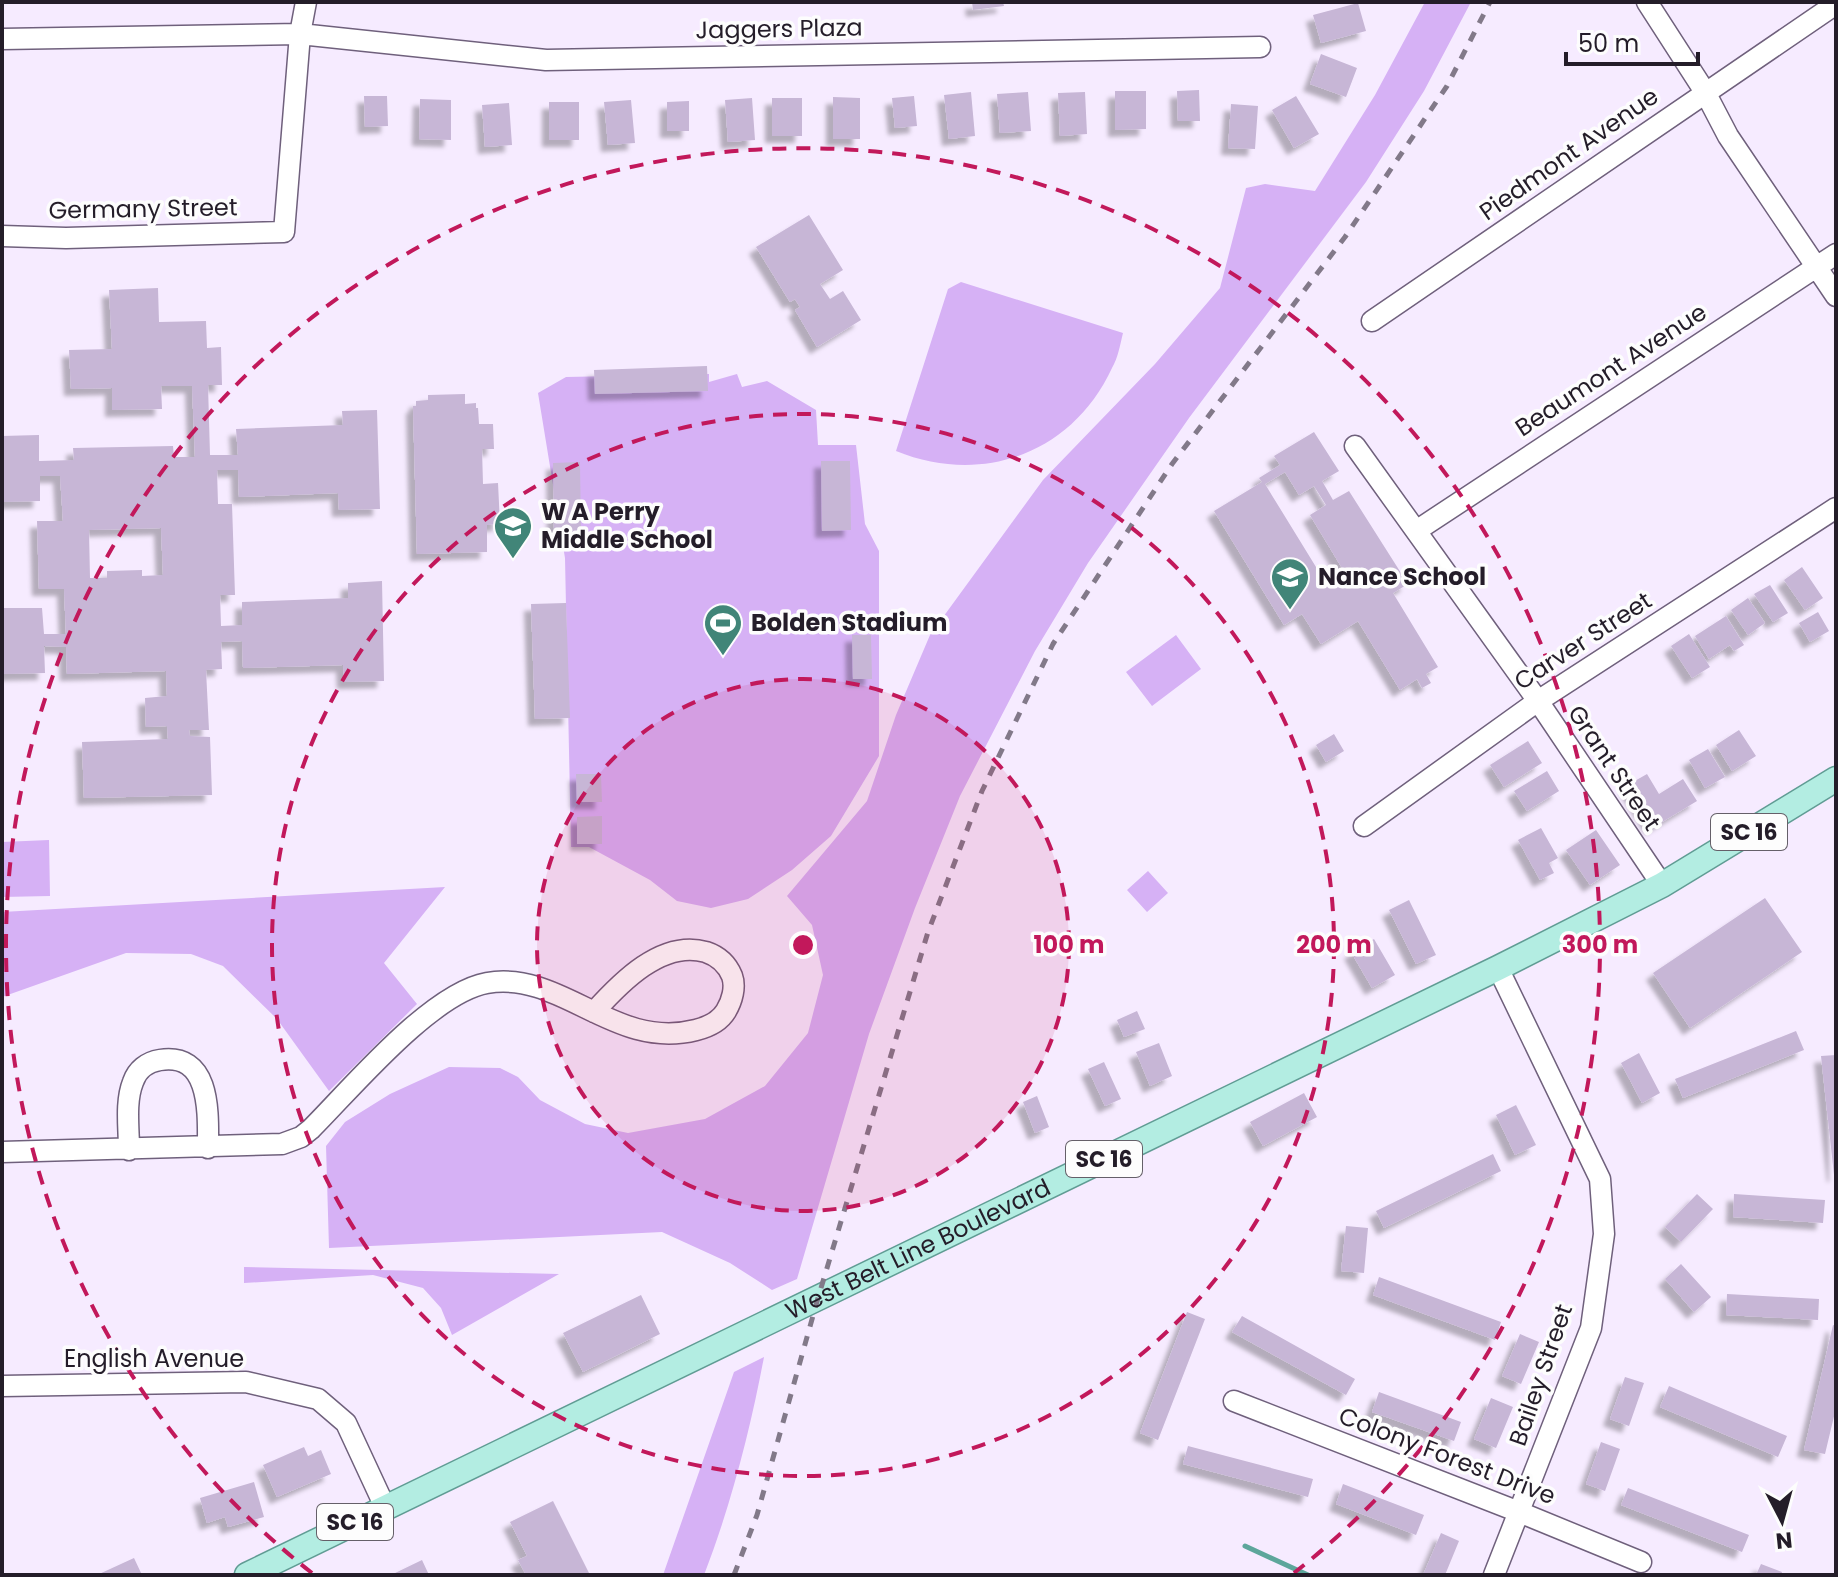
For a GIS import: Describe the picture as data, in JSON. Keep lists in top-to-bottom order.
{
  "streets": {
    "main road": ["SC 16", "West Belt Line Boulevard"],
    "street": [
      "Jaggers Plaza",
      "Piedmont Avenue",
      "Germany Street",
      "Beaumont Avenue",
      "Carver Street",
      "Grant Street",
      "English Avenue",
      "Bailey Street",
      "Colony Forest Drive"
    ]
  },
  "crossings": [
    ["Jaggers Plaza", "Germany Street"],
    ["Beaumont Avenue", "Grant Street"],
    ["Carver Street", "Grant Street"],
    ["Grant Street", "West Belt Line Boulevard"],
    ["West Belt Line Boulevard", "English Avenue"],
    ["West Belt Line Boulevard", "Bailey Street"],
    ["Bailey Street", "Colony Forest Drive"]
  ],
  "places": {
    "school or university": ["W A Perry Middle School", "Nance School"],
    "sports": ["Bolden Stadium"]
  },
  "scale_bar": "50 m",
  "north": "bottom",
  "rings": ["100 m", "200 m", "300 m"]
}
